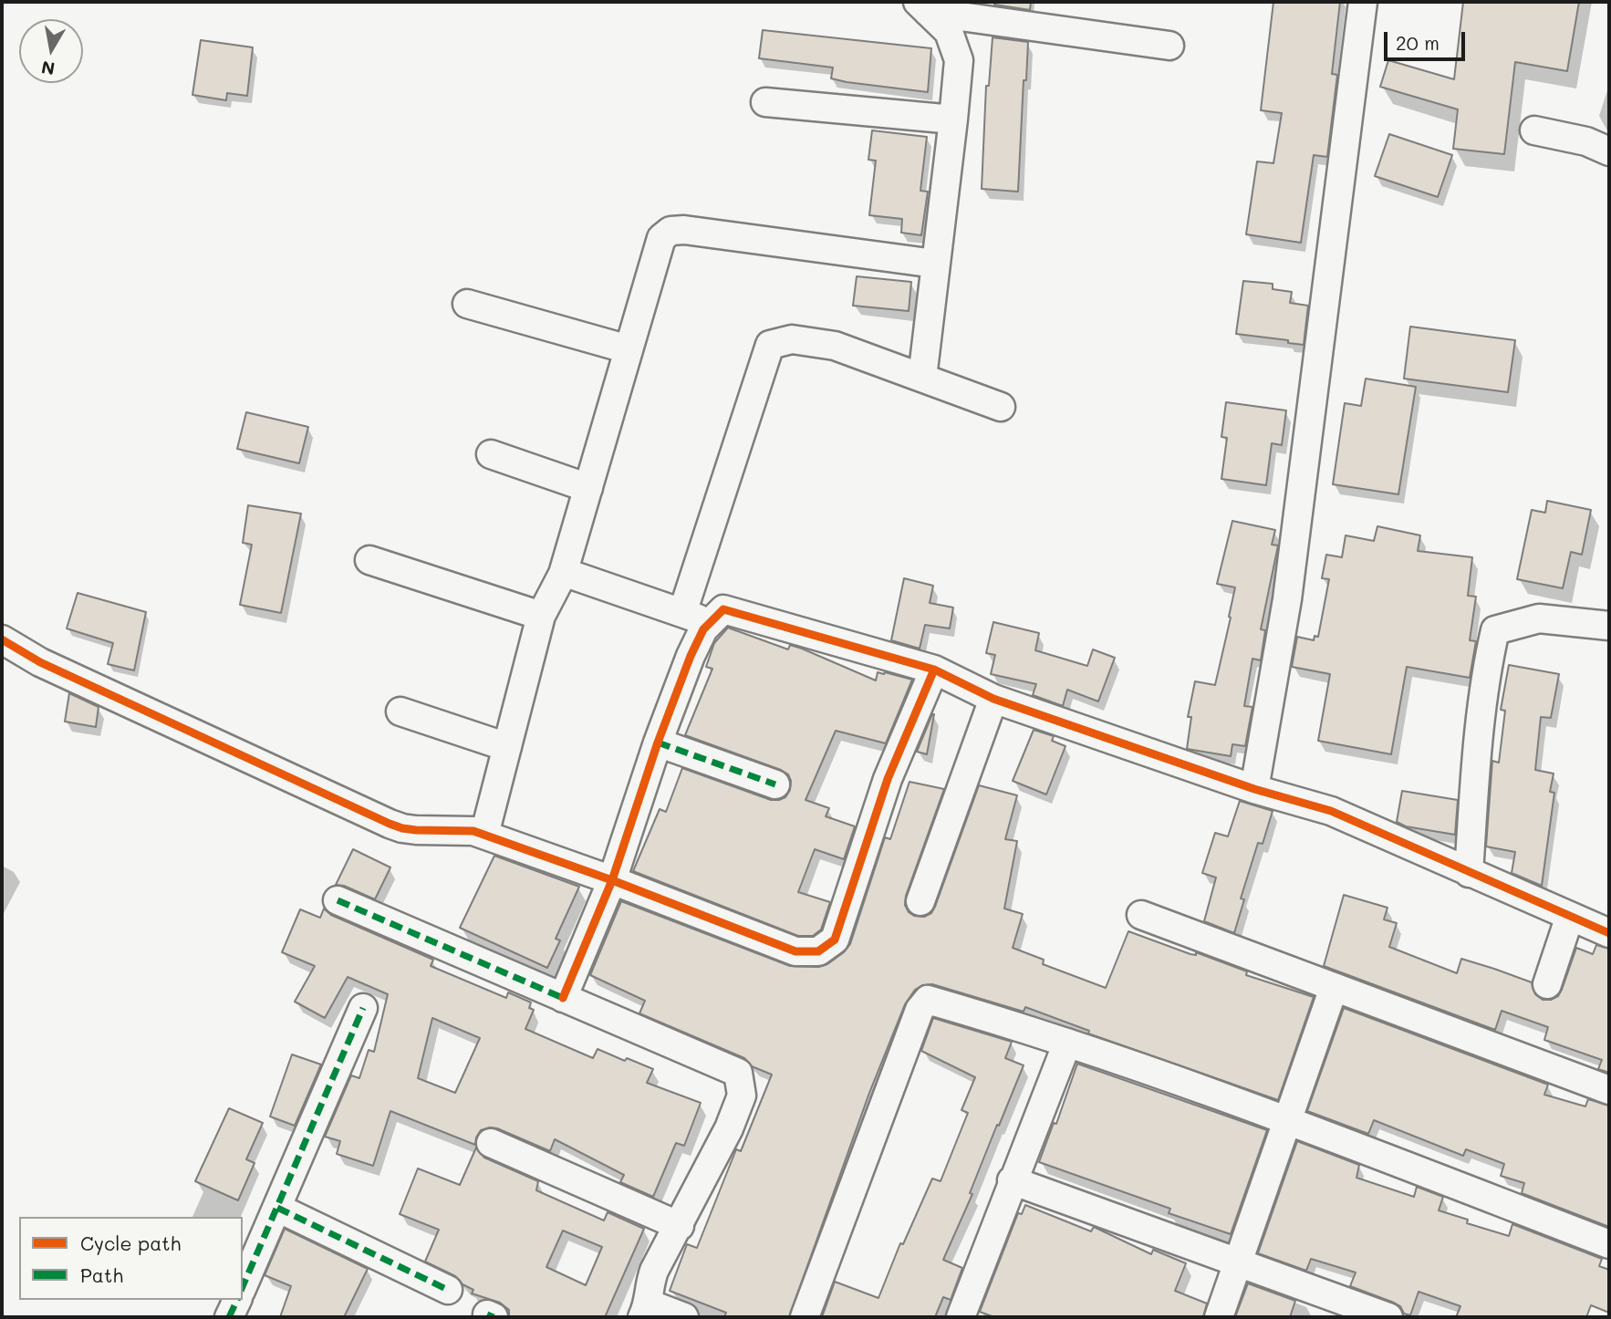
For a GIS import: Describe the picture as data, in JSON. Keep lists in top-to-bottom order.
{
  "legend": ["Cycle path", "Path"],
  "scale_bar": "20 m",
  "north": "bottom"
}
